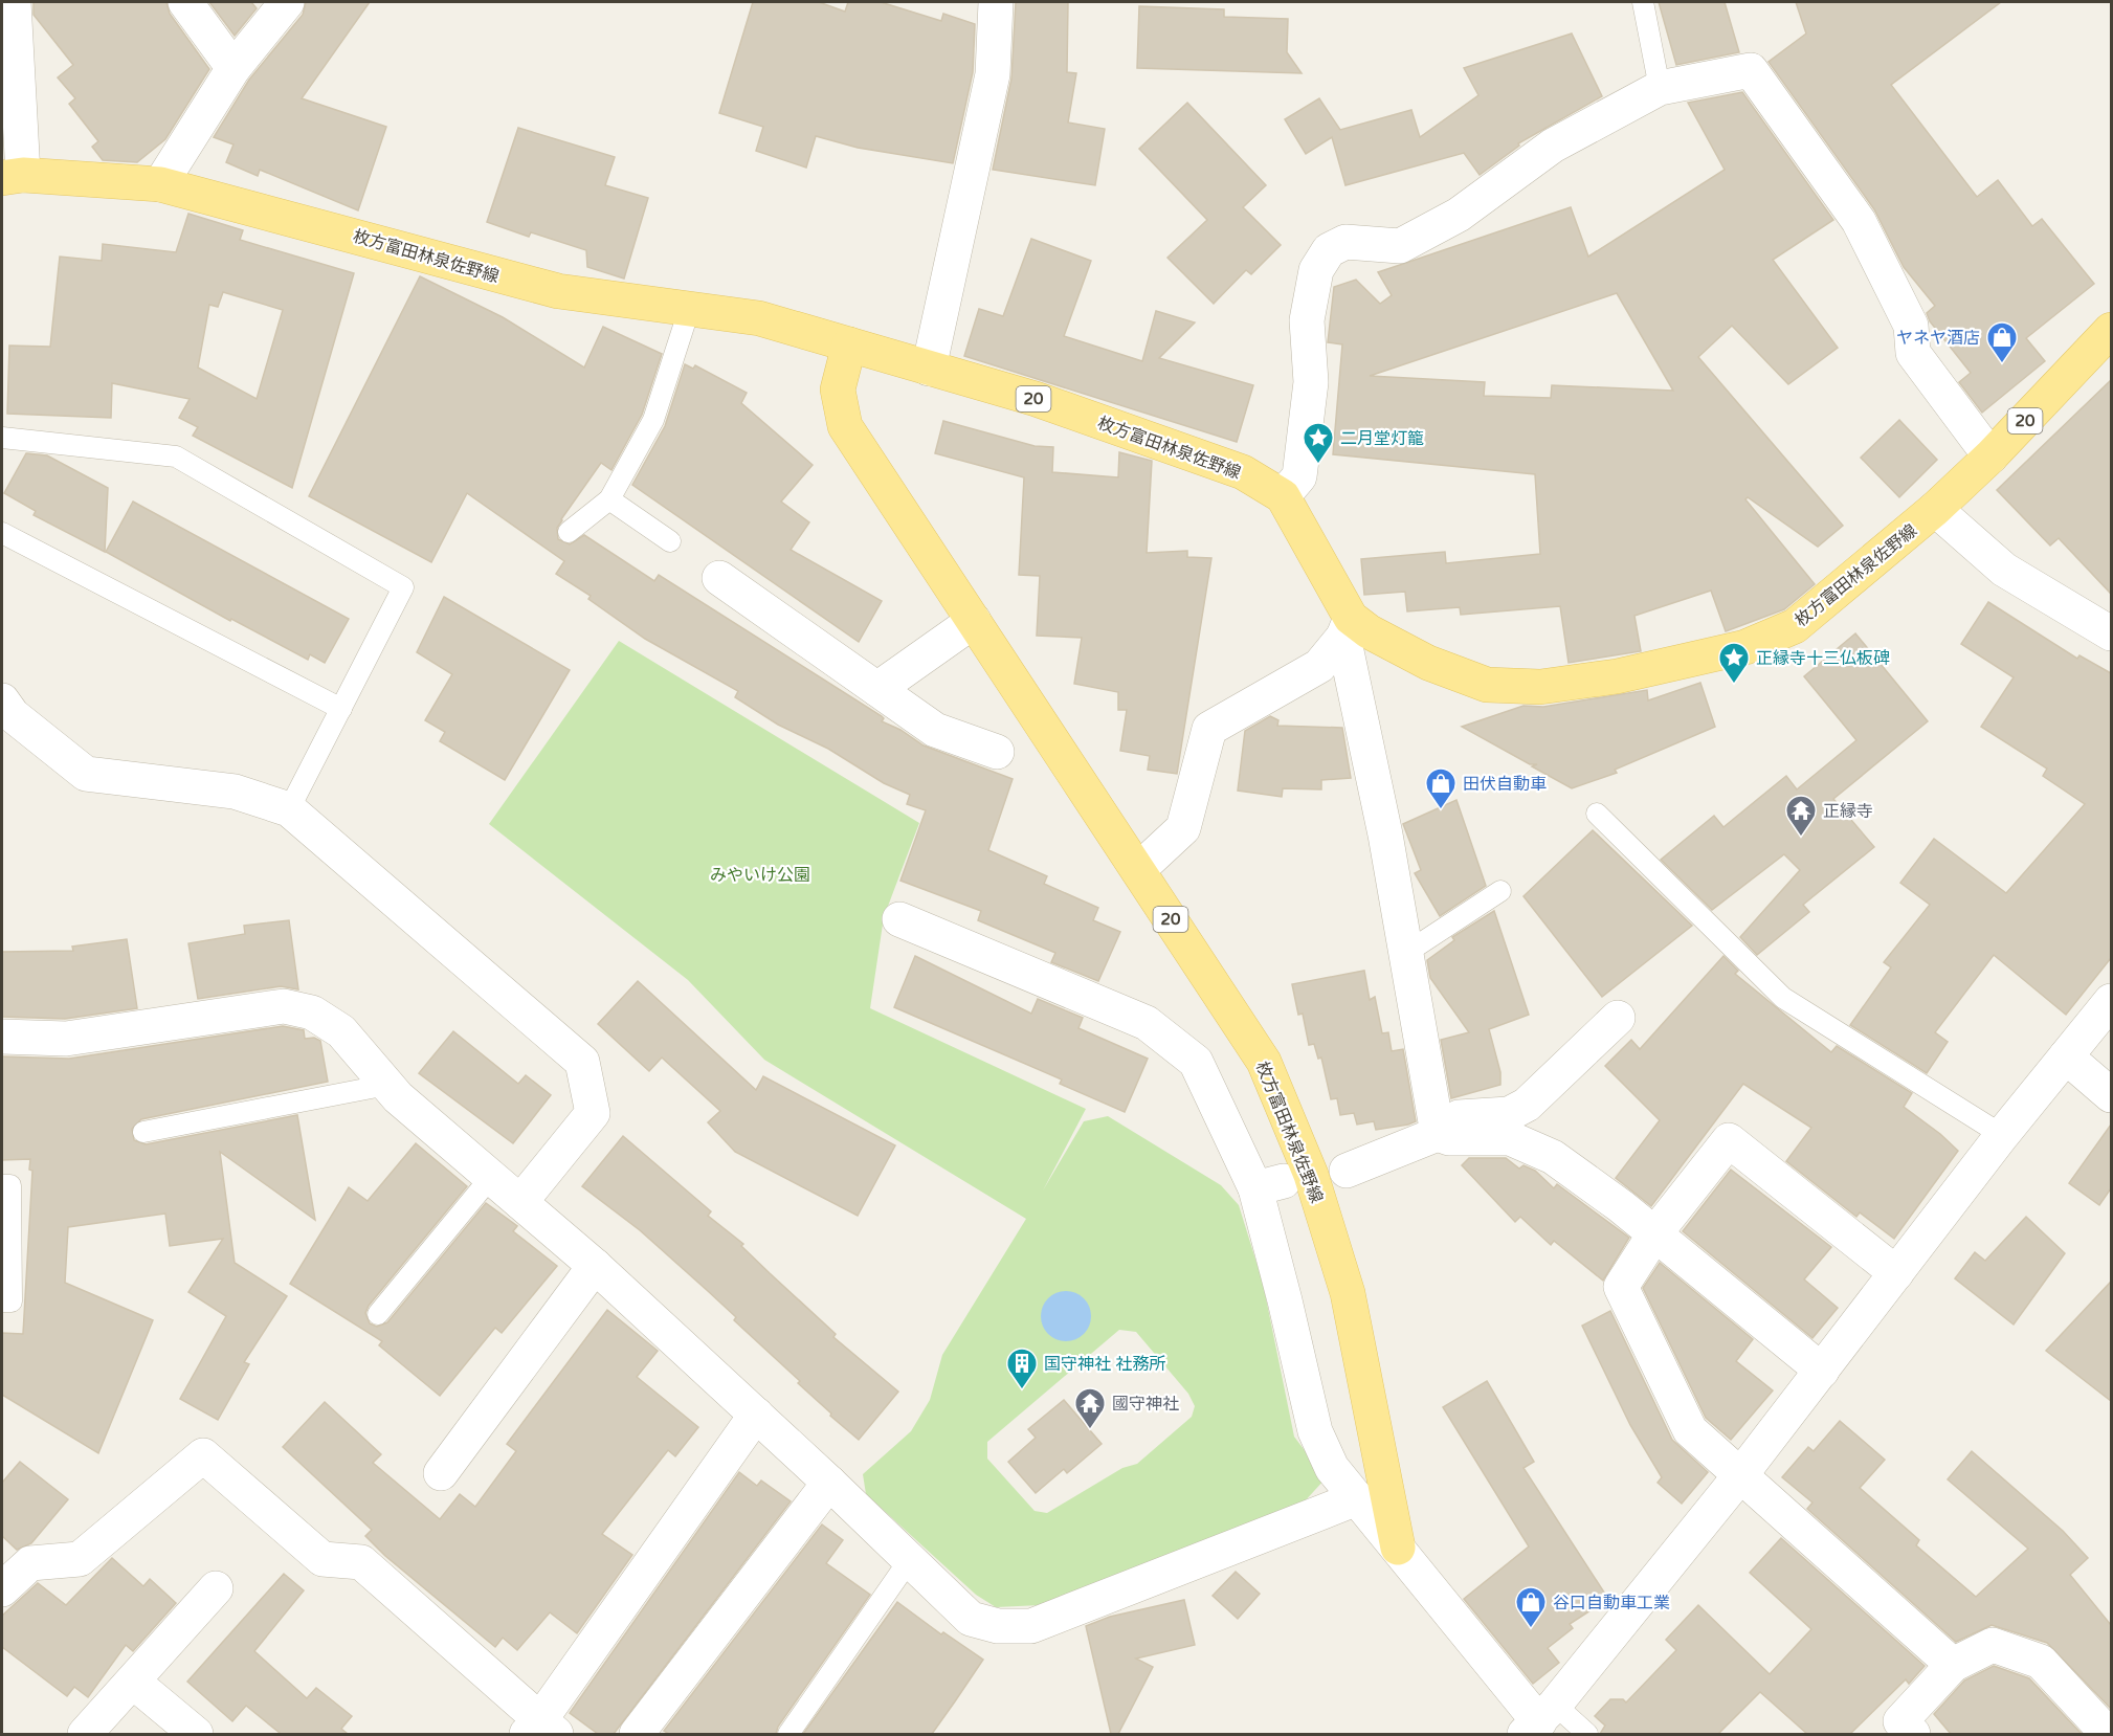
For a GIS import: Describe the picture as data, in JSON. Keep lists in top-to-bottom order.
{
  "streets": {
    "main road": ["枚方富田林泉佐野線", "20"]
  },
  "parks": ["みやいけ公園"],
  "places": {
    "shop": ["ヤネヤ酒店", "田伏自動車", "谷口自動車工業"],
    "place": ["二月堂灯籠", "正縁寺十三仏板碑"],
    "temple": ["正縁寺", "國守神社"],
    "building": ["国守神社 社務所"]
  }
}
